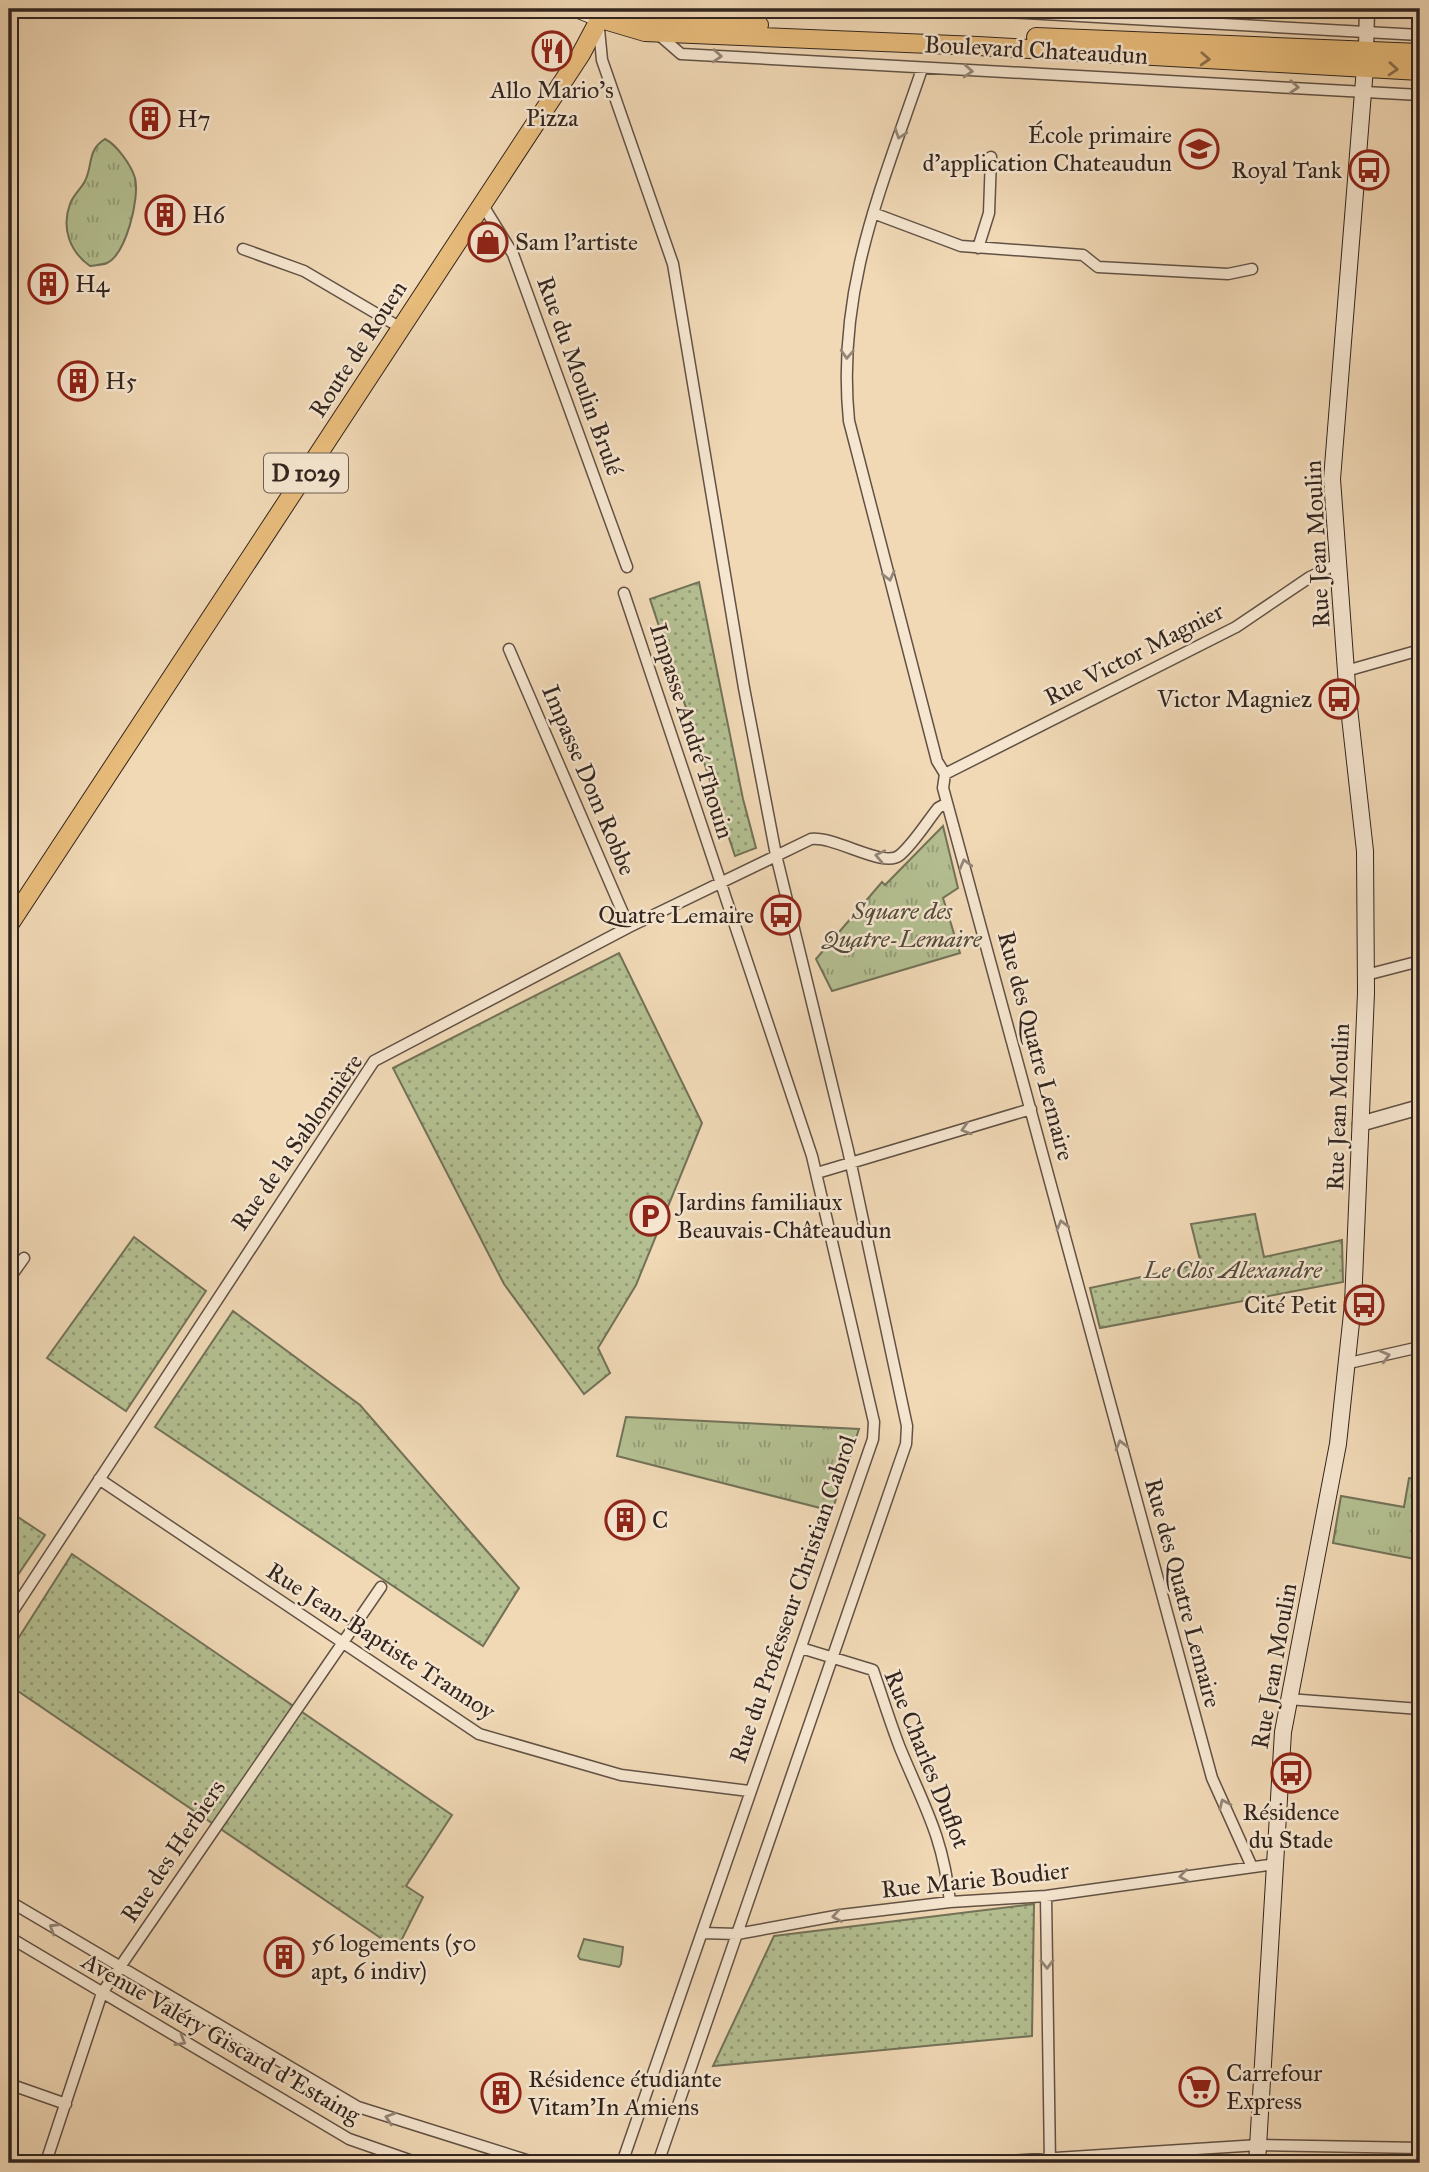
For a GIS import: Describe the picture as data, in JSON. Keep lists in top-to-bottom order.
{
  "streets": {
    "main road": [
      "Boulevard Chateaudun",
      "Route de Rouen",
      "D 1029",
      "Rue Jean Moulin"
    ],
    "street": [
      "Rue du Moulin Brulé",
      "Rue Victor Magnier",
      "Impasse André Thouin",
      "Impasse Dom Robbe",
      "Rue des Quatre Lemaire",
      "Rue de la Sablonnière",
      "Rue du Professeur Christian Cabrol",
      "Rue Jean-Baptiste Trannoy",
      "Rue Charles Duflot",
      "Rue des Herbiers",
      "Rue Marie Boudier",
      "Avenue Valéry Giscard d'Estaing"
    ]
  },
  "crossings": [
    ["Boulevard Chateaudun", "Route de Rouen"],
    ["Boulevard Chateaudun", "Rue Jean Moulin"],
    ["Boulevard Chateaudun", "Rue des Quatre Lemaire"],
    ["Route de Rouen", "Rue du Moulin Brulé"],
    ["Rue Jean Moulin", "Rue Victor Magnier"],
    ["Rue Jean Moulin", "Rue Marie Boudier"],
    ["Rue Victor Magnier", "Rue des Quatre Lemaire"],
    ["Impasse André Thouin", "Rue de la Sablonnière"],
    ["Impasse André Thouin", "Rue du Professeur Christian Cabrol"],
    ["Impasse Dom Robbe", "Rue de la Sablonnière"],
    ["Rue des Quatre Lemaire", "Rue de la Sablonnière"],
    ["Rue des Quatre Lemaire", "Rue Marie Boudier"],
    ["Rue de la Sablonnière", "Rue du Professeur Christian Cabrol"],
    ["Rue de la Sablonnière", "Rue Jean-Baptiste Trannoy"],
    ["Rue du Professeur Christian Cabrol", "Rue Jean-Baptiste Trannoy"],
    ["Rue du Professeur Christian Cabrol", "Rue Charles Duflot"],
    ["Rue du Professeur Christian Cabrol", "Rue Marie Boudier"],
    ["Rue Jean-Baptiste Trannoy", "Rue des Herbiers"],
    ["Rue Charles Duflot", "Rue Marie Boudier"],
    ["Rue des Herbiers", "Avenue Valéry Giscard d'Estaing"]
  ],
  "one_way": ["Rue Marie Boudier"],
  "parks": ["Square des Quatre-Lemaire", "Le Clos Alexandre"],
  "places": {
    "restaurant": ["Allo Mario's Pizza"],
    "building": [
      "H7",
      "H6",
      "H4",
      "H5",
      "C",
      "56 logements (50 apt, 6 indiv)",
      "Résidence étudiante Vitam'In Amiens"
    ],
    "school or university": ["École primaire d'application Chateaudun"],
    "bus stop": [
      "Royal Tank",
      "Victor Magniez",
      "Quatre Lemaire",
      "Cité Petit",
      "Résidence du Stade"
    ],
    "shop": ["Sam l'artiste"],
    "parking": ["Jardins familiaux Beauvais-Châteaudun"],
    "supermarket": ["Carrefour Express"]
  }
}
